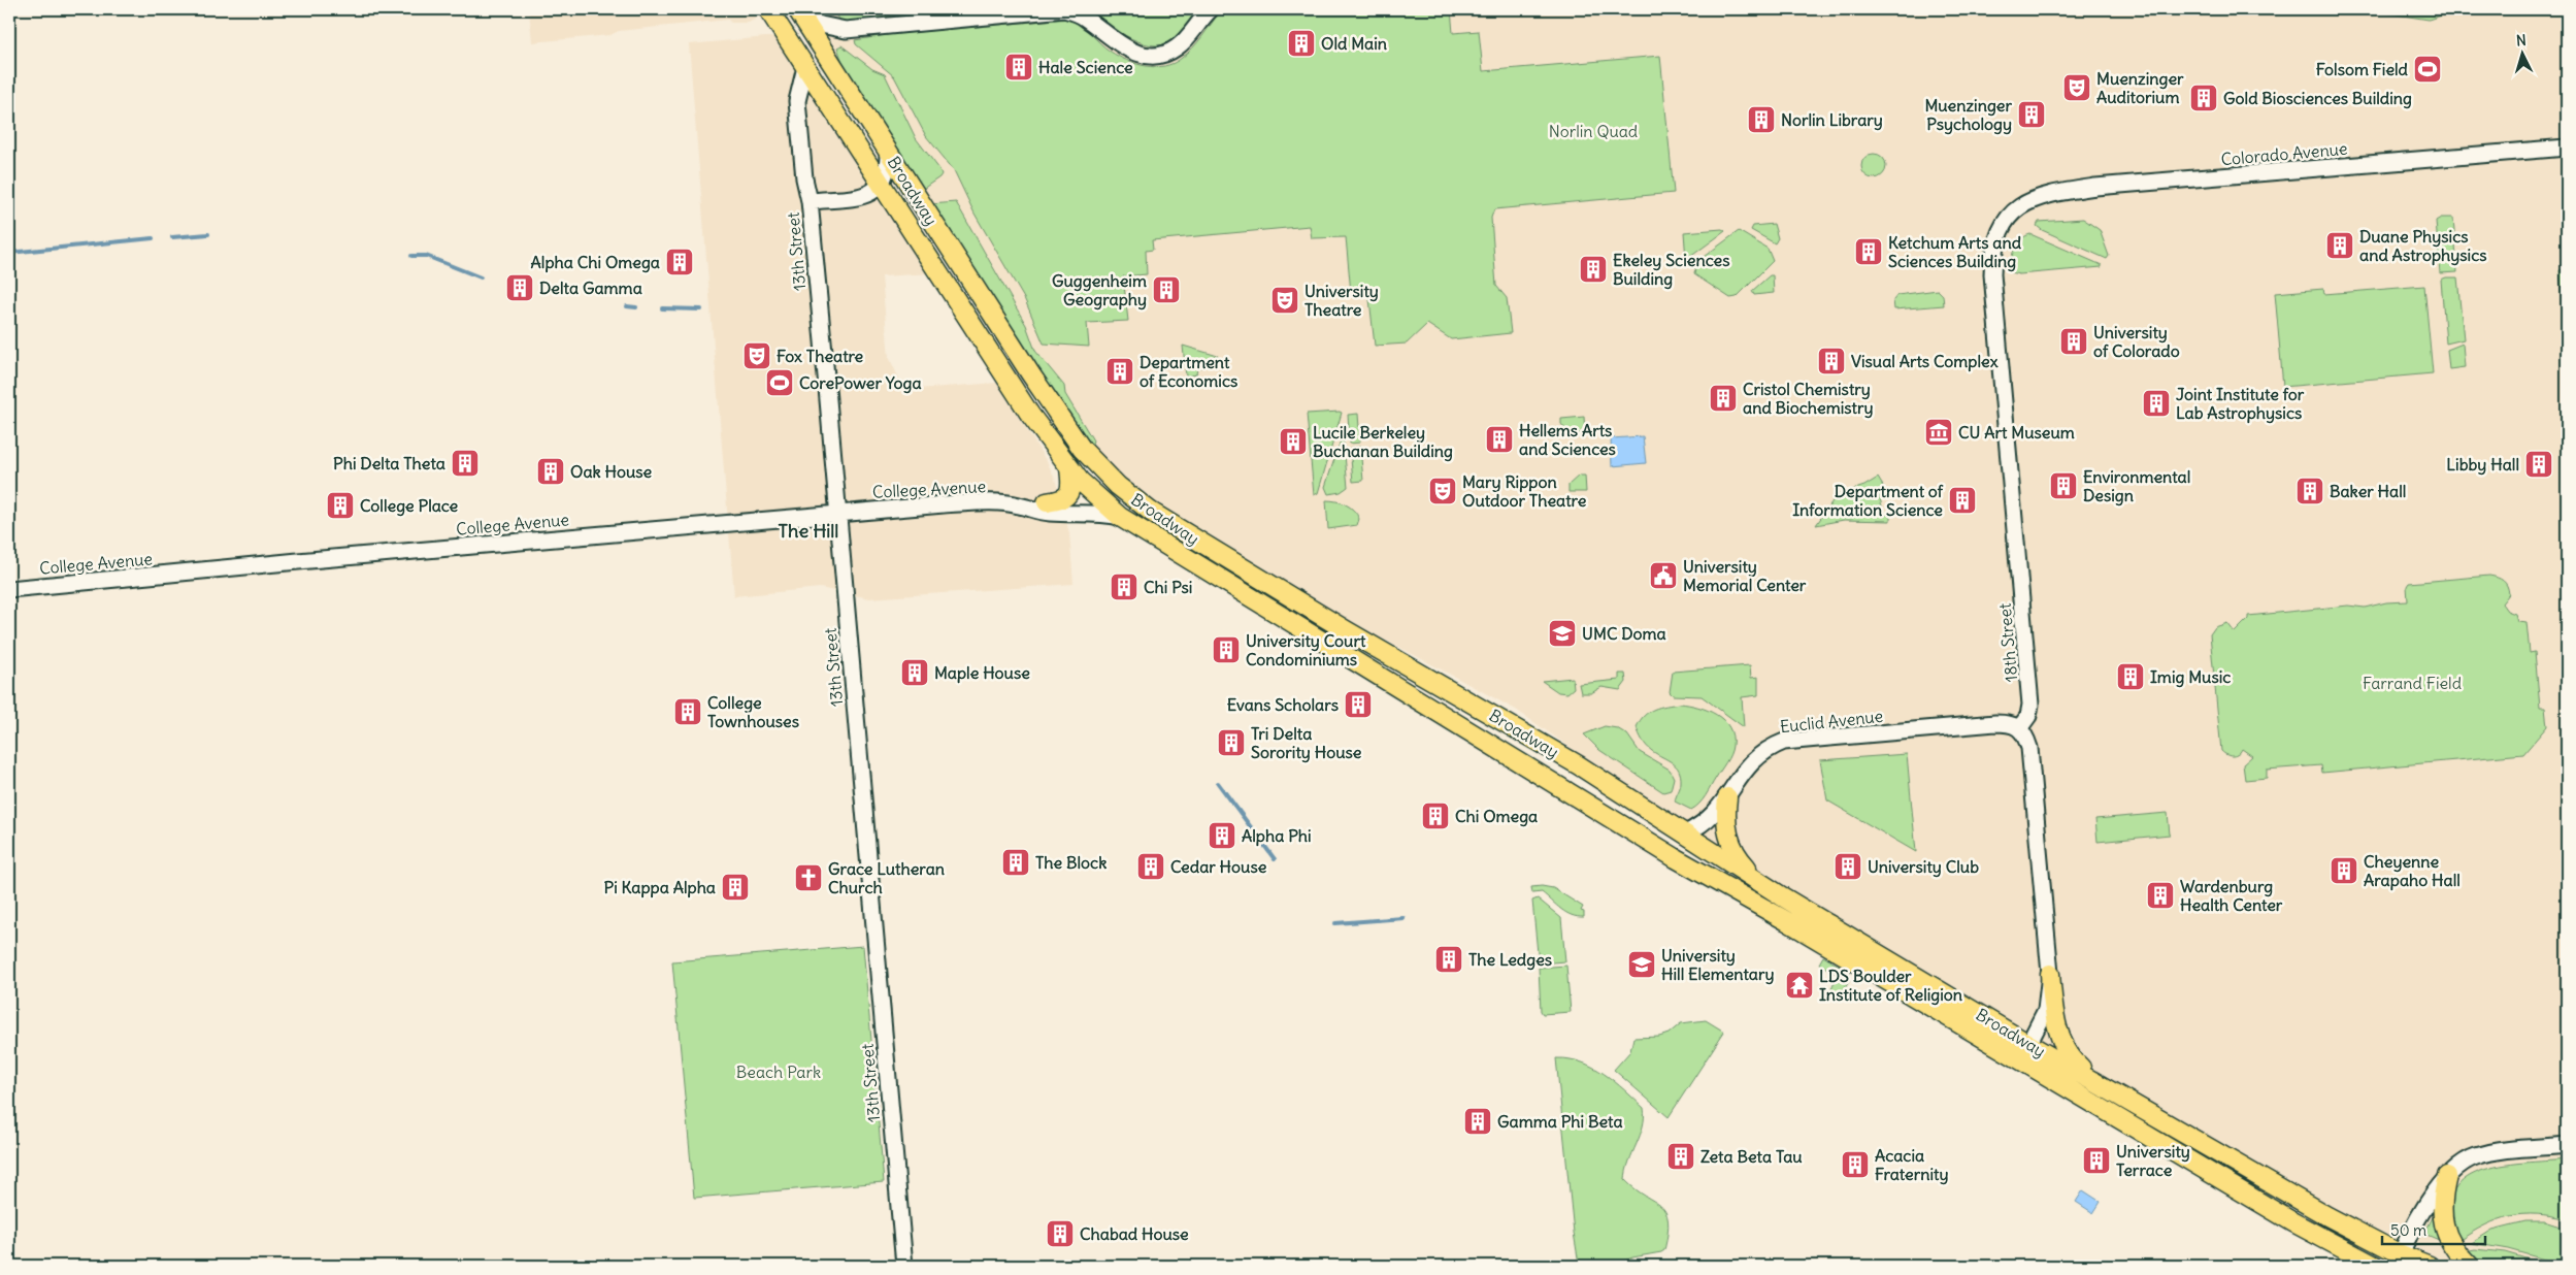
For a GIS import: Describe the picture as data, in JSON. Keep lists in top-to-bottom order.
{
  "streets": {
    "main road": ["Broadway"],
    "street": [
      "Colorado Avenue",
      "13th Street",
      "College Avenue",
      "18th Street",
      "Euclid Avenue"
    ]
  },
  "crossings": [
    ["Colorado Avenue", "18th Street"],
    ["Broadway", "13th Street"],
    ["Broadway", "College Avenue"],
    ["Broadway", "Euclid Avenue"],
    ["13th Street", "College Avenue"],
    ["18th Street", "Euclid Avenue"]
  ],
  "districts": ["The Hill"],
  "parks": ["Norlin Quad", "Farrand Field", "Beach Park"],
  "places": {
    "building": [
      "Old Main",
      "Hale Science",
      "Gold Biosciences Building",
      "Muenzinger Psychology",
      "Norlin Library",
      "Duane Physics and Astrophysics",
      "Ketchum Arts and Sciences Building",
      "Alpha Chi Omega",
      "Ekeley Sciences Building",
      "Delta Gamma",
      "Guggenheim Geography",
      "University of Colorado",
      "Visual Arts Complex",
      "Department of Economics",
      "Cristol Chemistry and Biochemistry",
      "Joint Institute for Lab Astrophysics",
      "Hellems Arts and Sciences",
      "Lucile Berkeley Buchanan Building",
      "Phi Delta Theta",
      "Libby Hall",
      "Oak House",
      "Environmental Design",
      "Baker Hall",
      "Department of Information Science",
      "College Place",
      "Chi Psi",
      "University Court Condominiums",
      "Maple House",
      "Imig Music",
      "Evans Scholars",
      "College Townhouses",
      "Tri Delta Sorority House",
      "Chi Omega",
      "Alpha Phi",
      "The Block",
      "Cedar House",
      "University Club",
      "Cheyenne Arapaho Hall",
      "Pi Kappa Alpha",
      "Wardenburg Health Center",
      "The Ledges",
      "Gamma Phi Beta",
      "Zeta Beta Tau",
      "University Terrace",
      "Acacia Fraternity",
      "Chabad House"
    ],
    "sports": ["Folsom Field", "CorePower Yoga"],
    "theatre": [
      "Muenzinger Auditorium",
      "University Theatre",
      "Fox Theatre",
      "Mary Rippon Outdoor Theatre"
    ],
    "museum": ["CU Art Museum"],
    "public building": ["University Memorial Center"],
    "school or university": ["UMC Doma", "University Hill Elementary"],
    "church": ["Grace Lutheran Church"],
    "temple": ["LDS Boulder Institute of Religion"]
  },
  "scale_bar": "50 m",
  "north": "top"
}
